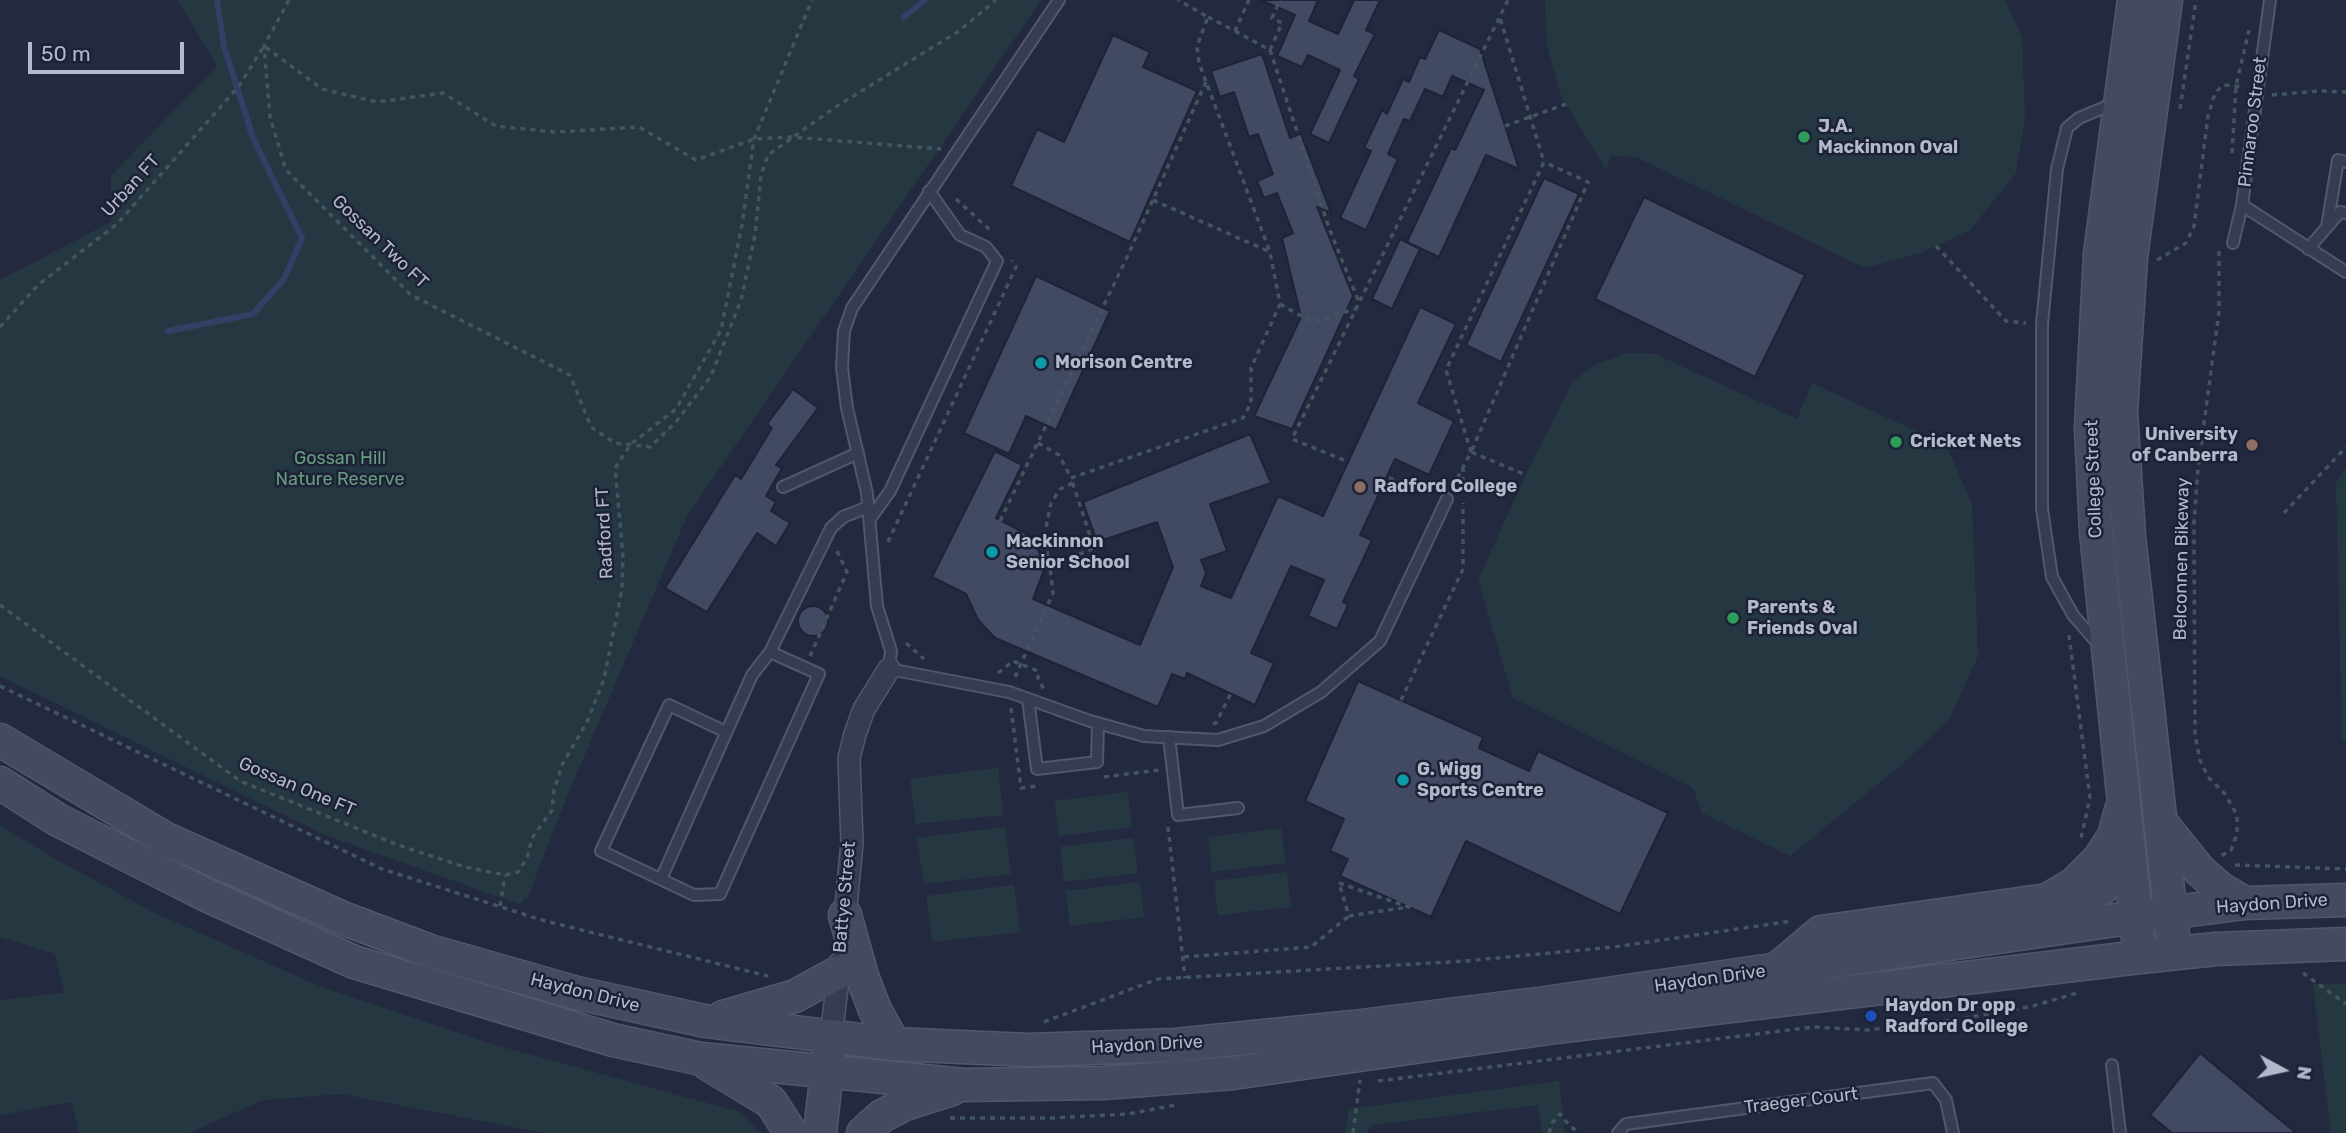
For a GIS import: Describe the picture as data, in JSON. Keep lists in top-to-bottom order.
{
  "streets": {
    "main road": ["College Street", "Battye Street", "Haydon Drive"],
    "lane": ["Pinnaroo Street", "Traeger Court"],
    "path": [
      "Urban FT",
      "Gossan Two FT",
      "Radford FT",
      "Belconnen Bikeway",
      "Gossan One FT"
    ]
  },
  "crossings": [
    ["Urban FT", "Gossan Two FT"],
    ["Gossan Two FT", "Radford FT"],
    ["College Street", "Haydon Drive"],
    ["Radford FT", "Gossan One FT"],
    ["Battye Street", "Haydon Drive"]
  ],
  "parks": ["Gossan Hill Nature Reserve"],
  "places": [
    "J.A. Mackinnon Oval",
    "Morison Centre",
    "Cricket Nets",
    "University of Canberra",
    "Radford College",
    "Mackinnon Senior School",
    "Parents & Friends Oval",
    "G. Wigg Sports Centre",
    "Haydon Dr opp Radford College"
  ],
  "scale_bar": "50 m",
  "north": "right"
}
